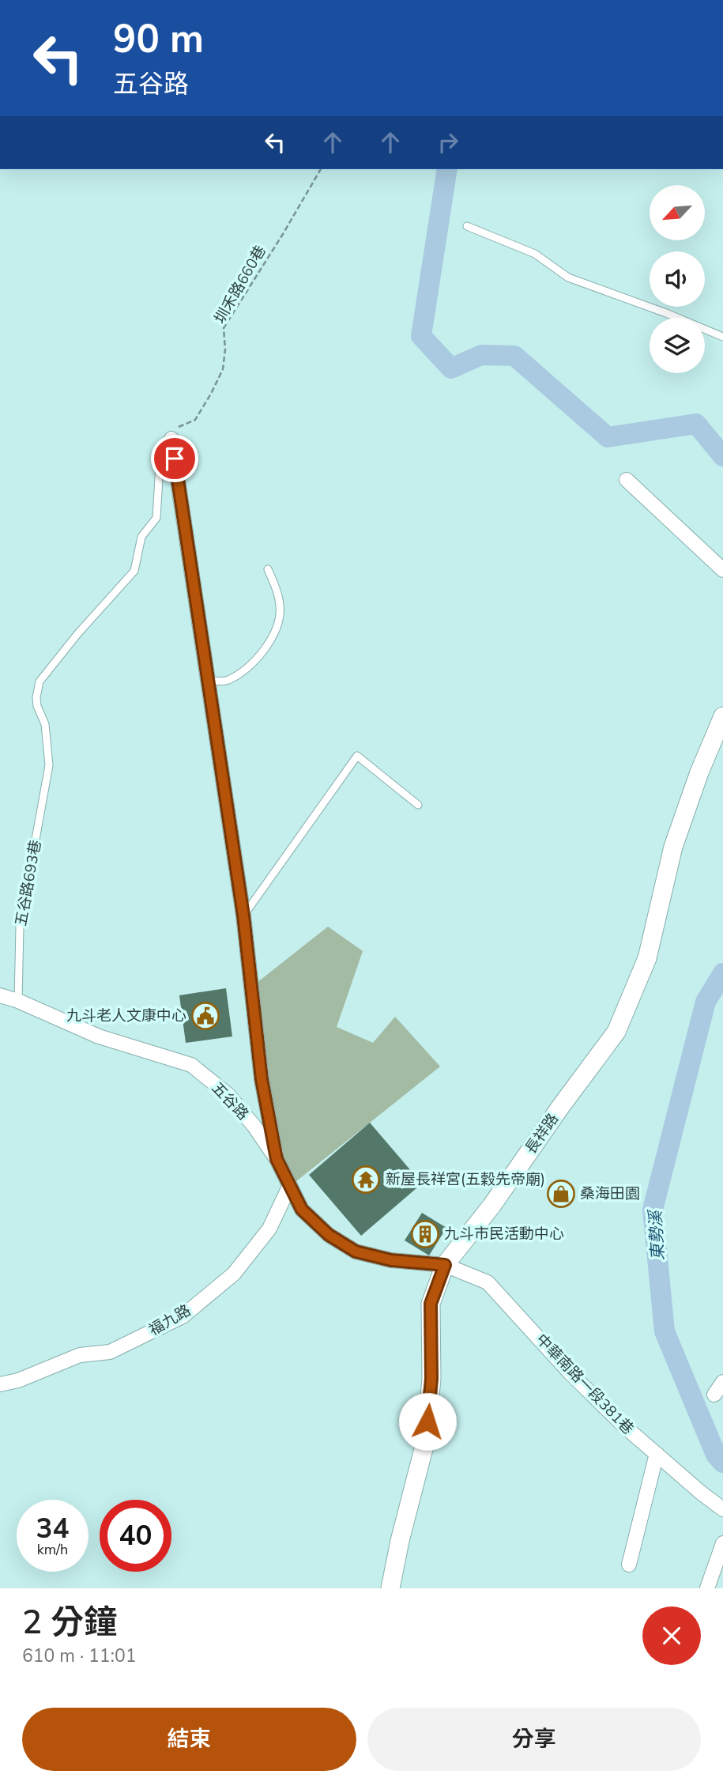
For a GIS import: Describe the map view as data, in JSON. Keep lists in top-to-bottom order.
{
  "streets": {
    "street": [
      "五谷路",
      "長祥路",
      "福九路",
      "中華南路一段381巷"
    ],
    "lane": ["五谷路693巷"],
    "path": ["圳禾路660巷"]
  },
  "crossings": [
    ["圳禾路660巷", "五谷路693巷"],
    ["五谷路693巷", "五谷路"],
    ["五谷路", "長祥路"],
    ["五谷路", "福九路"],
    ["五谷路", "中華南路一段381巷"],
    ["長祥路", "中華南路一段381巷"]
  ],
  "water": ["東勢溪"],
  "places": {
    "public building": ["九斗老人文康中心"],
    "temple": ["新屋長祥宮(五穀先帝廟)"],
    "shop": ["桑海田園"],
    "building": ["九斗市民活動中心"]
  },
  "north": "bottom left",
  "page": {
    "turn": ["90 m", "五谷路"],
    "speed": "34 km/h",
    "limit": "40",
    "heading": ["2 分鐘", "610 m · 11:01"],
    "buttons": ["結束", "分享"]
  }
}
